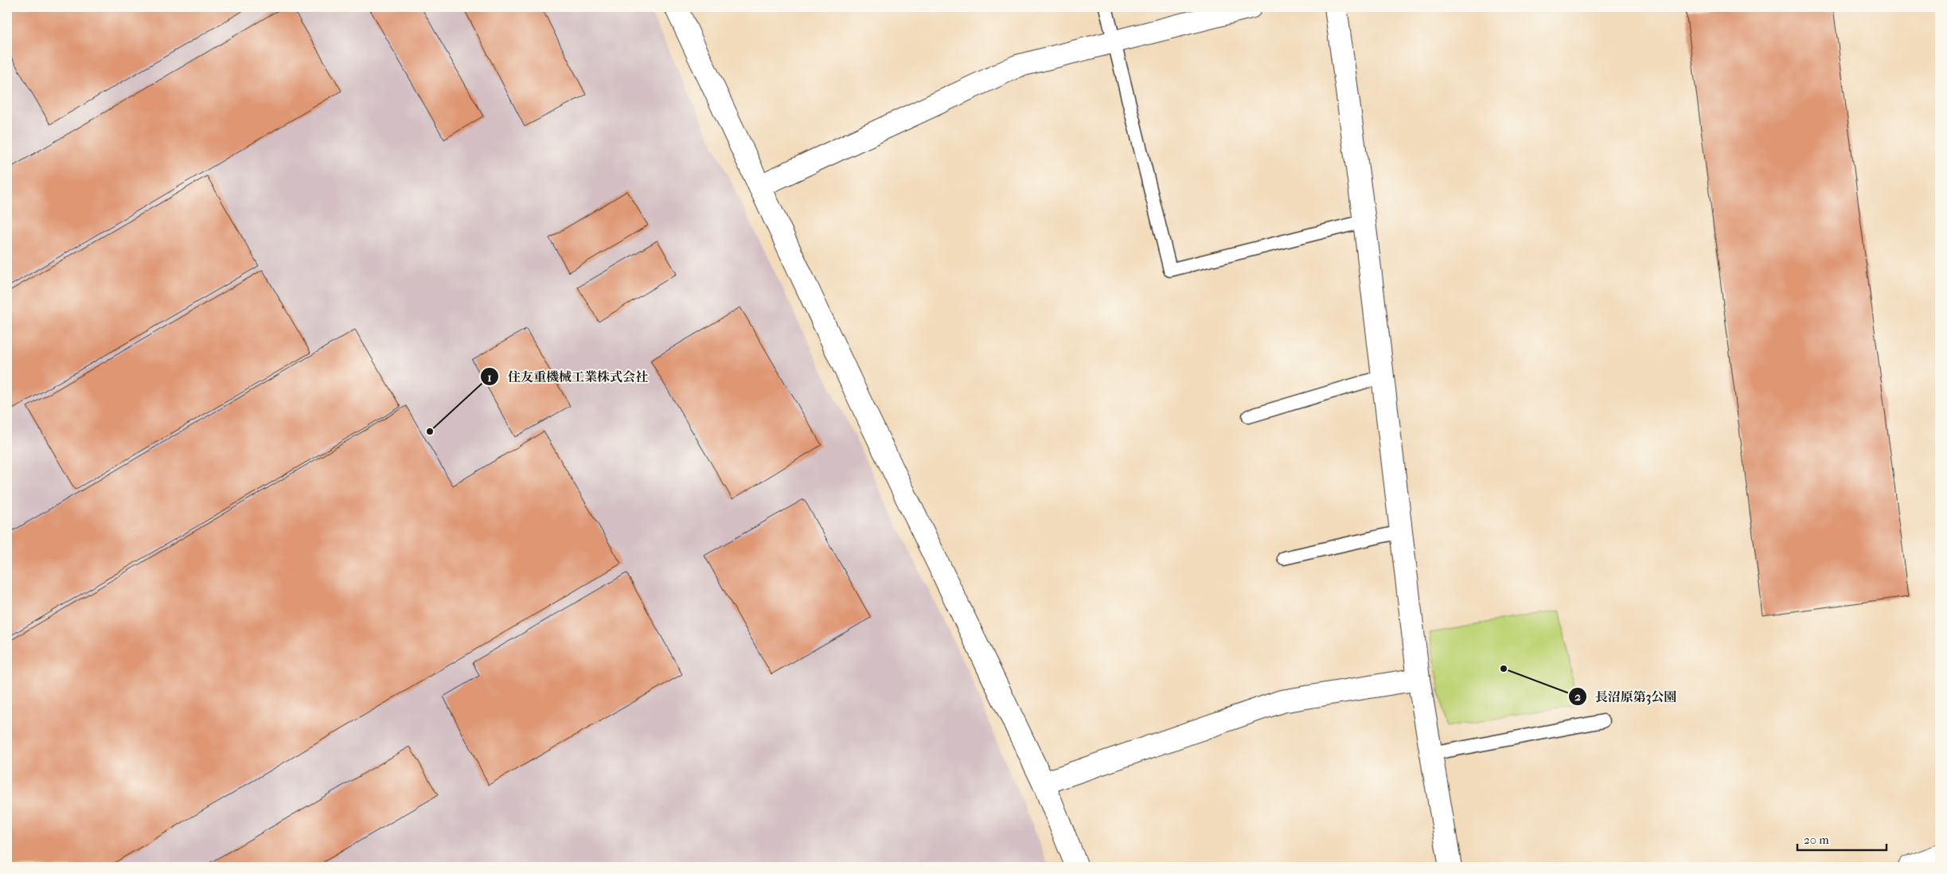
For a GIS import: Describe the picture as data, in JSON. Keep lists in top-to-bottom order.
{
  "places": ["住友重機械工業株式会社", "長沼原第3公園"],
  "scale_bar": "20 m"
}
